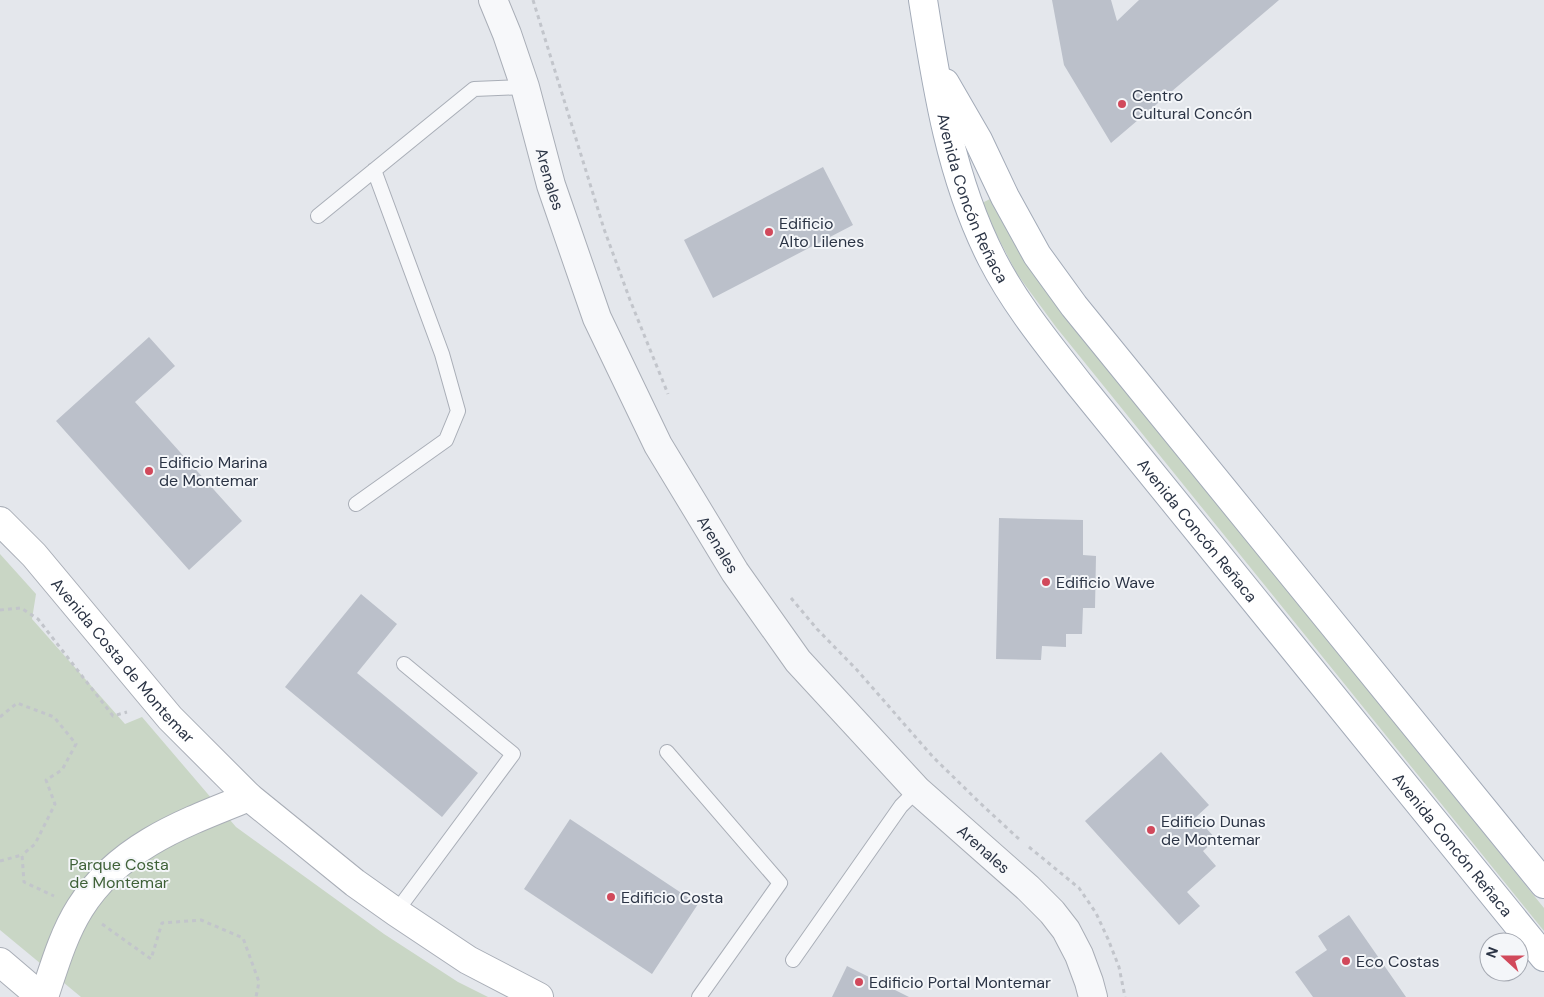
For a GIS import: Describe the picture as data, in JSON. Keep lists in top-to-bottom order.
{
  "streets": {
    "main road": ["Avenida Concón Reñaca", "Avenida Costa de Montemar"],
    "street": ["Arenales"]
  },
  "parks": ["Parque Costa de Montemar"],
  "places": [
    "Centro Cultural Concón",
    "Edificio Alto Lilenes",
    "Edificio Marina de Montemar",
    "Edificio Wave",
    "Edificio Dunas de Montemar",
    "Edificio Costa",
    "Eco Costas",
    "Edificio Portal Montemar"
  ],
  "north": "left"
}
